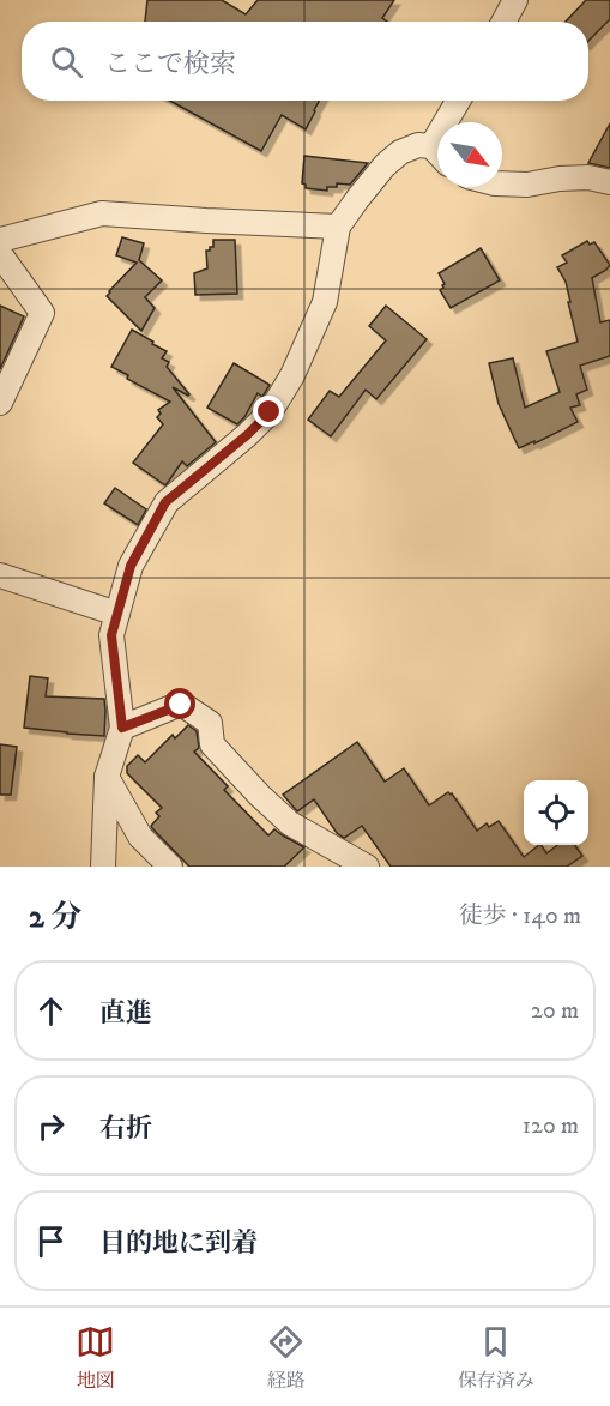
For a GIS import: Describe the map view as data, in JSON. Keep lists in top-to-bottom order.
{
  "north": "bottom right",
  "page": {
    "search": "ここで検索",
    "heading": ["2 分", "徒歩 · 140 m"],
    "list": [
      ["直進", "20 m"],
      ["右折", "120 m"],
      "目的地に到着"
    ],
    "nav": ["地図", "経路", "保存済み"]
  }
}
